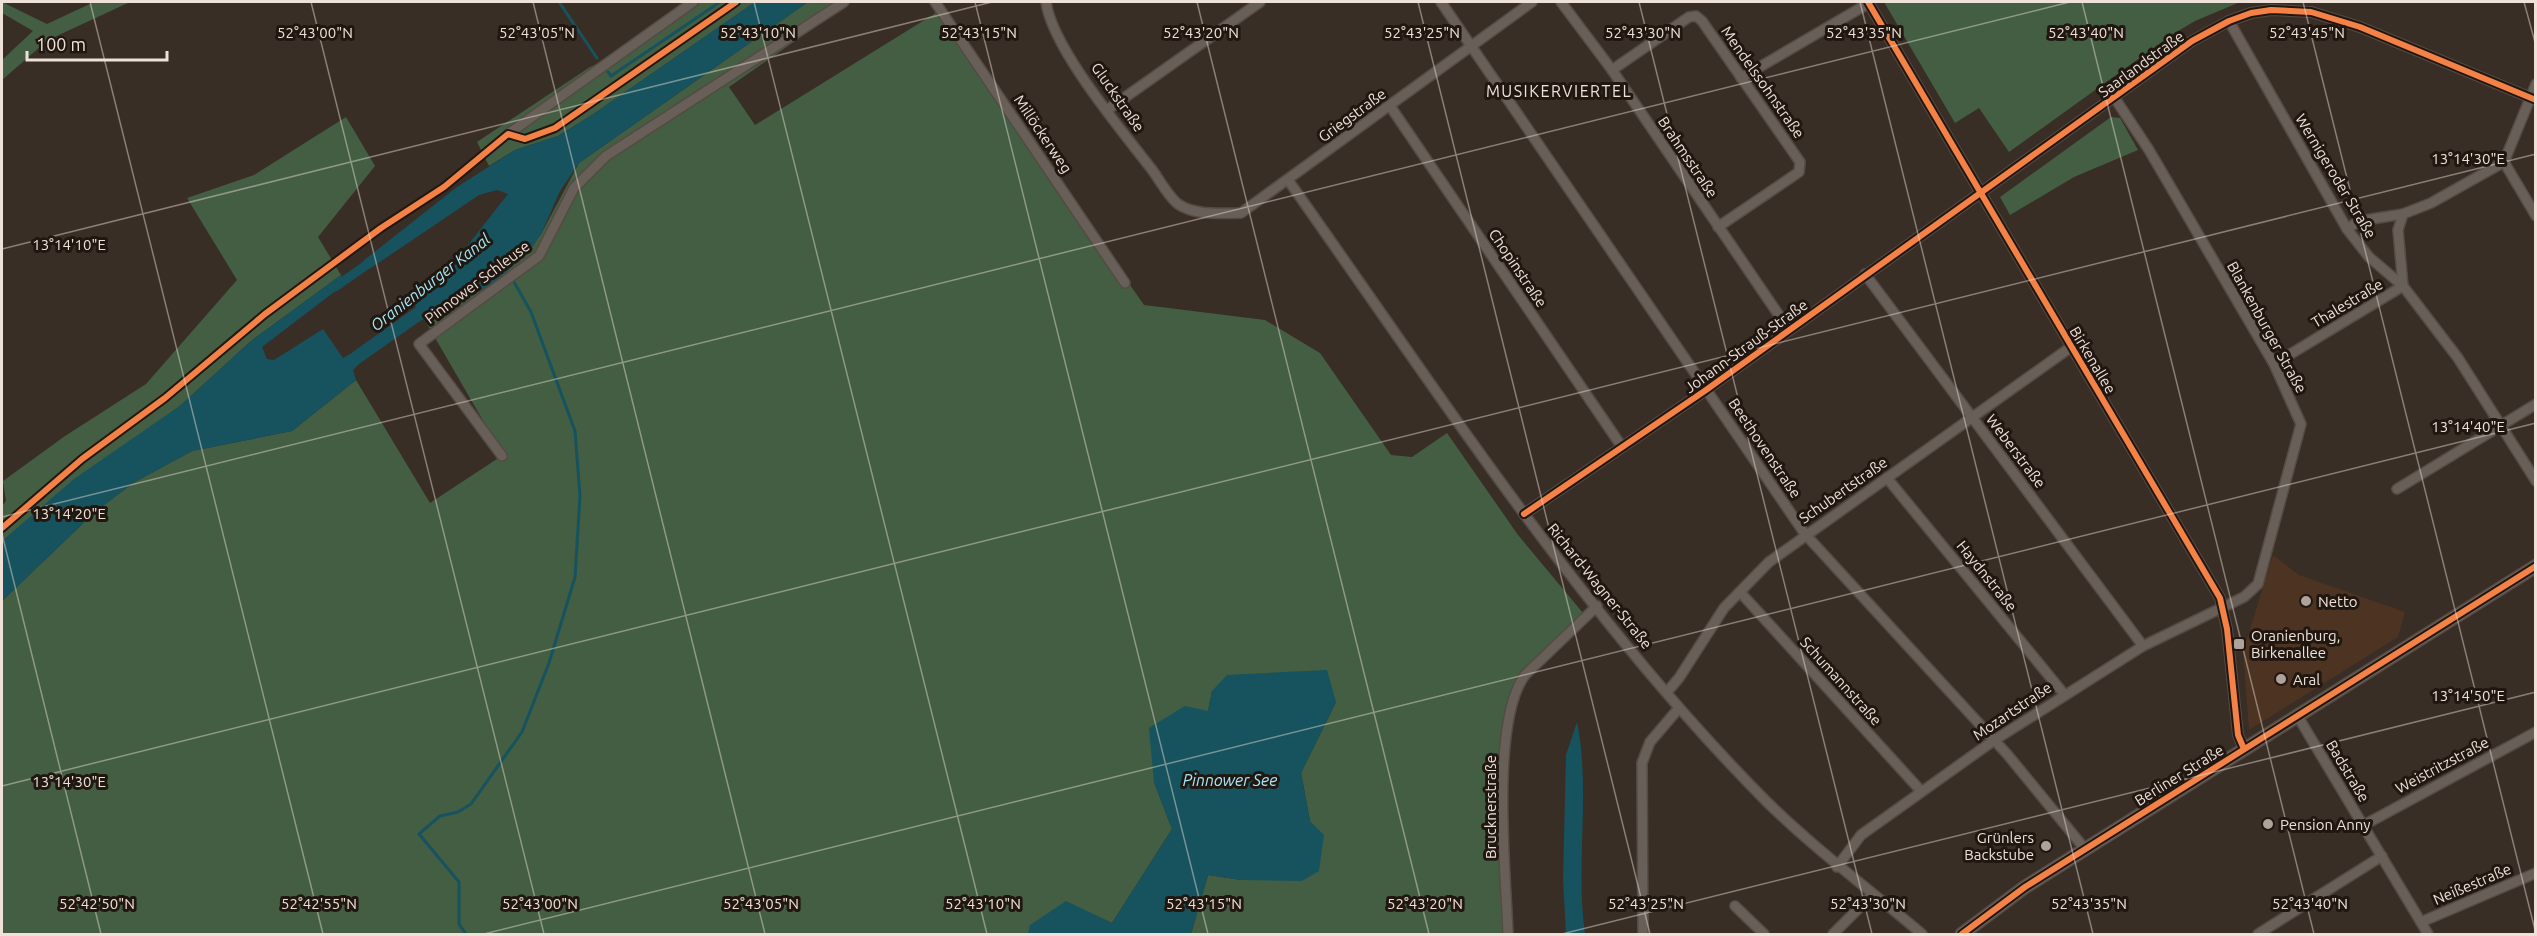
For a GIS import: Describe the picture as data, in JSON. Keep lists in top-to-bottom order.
{
  "streets": {
    "main road": ["Berliner Straße"],
    "street": [
      "Saarlandstraße",
      "Mendelssohnstraße",
      "Gluckstraße",
      "Griegstraße",
      "Millöckerweg",
      "Brahmsstraße",
      "Wernigeroder Straße",
      "Chopinstraße",
      "Pinnower Schleuse",
      "Thalestraße",
      "Blankenburger Straße",
      "Johann-Strauß-Straße",
      "Birkenallee",
      "Beethovenstraße",
      "Weberstraße",
      "Schubertstraße",
      "Haydnstraße",
      "Richard-Wagner-Straße",
      "Schumannstraße",
      "Mozartstraße",
      "Weistritzstraße",
      "Badstraße",
      "Brucknerstraße",
      "Neißestraße"
    ]
  },
  "crossings": [
    ["Saarlandstraße", "Wernigeroder Straße"],
    ["Saarlandstraße", "Blankenburger Straße"],
    ["Saarlandstraße", "Johann-Strauß-Straße"],
    ["Saarlandstraße", "Birkenallee"],
    ["Mendelssohnstraße", "Brahmsstraße"],
    ["Gluckstraße", "Griegstraße"],
    ["Griegstraße", "Chopinstraße"],
    ["Griegstraße", "Beethovenstraße"],
    ["Griegstraße", "Richard-Wagner-Straße"],
    ["Brahmsstraße", "Johann-Strauß-Straße"],
    ["Wernigeroder Straße", "Thalestraße"],
    ["Chopinstraße", "Johann-Strauß-Straße"],
    ["Thalestraße", "Blankenburger Straße"],
    ["Blankenburger Straße", "Birkenallee"],
    ["Blankenburger Straße", "Mozartstraße"],
    ["Johann-Strauß-Straße", "Birkenallee"],
    ["Johann-Strauß-Straße", "Beethovenstraße"],
    ["Johann-Strauß-Straße", "Weberstraße"],
    ["Johann-Strauß-Straße", "Richard-Wagner-Straße"],
    ["Birkenallee", "Schubertstraße"],
    ["Birkenallee", "Mozartstraße"],
    ["Birkenallee", "Berliner Straße"],
    ["Beethovenstraße", "Schubertstraße"],
    ["Beethovenstraße", "Mozartstraße"],
    ["Beethovenstraße", "Berliner Straße"],
    ["Weberstraße", "Schubertstraße"],
    ["Weberstraße", "Mozartstraße"],
    ["Schubertstraße", "Haydnstraße"],
    ["Schubertstraße", "Richard-Wagner-Straße"],
    ["Schubertstraße", "Schumannstraße"],
    ["Haydnstraße", "Mozartstraße"],
    ["Richard-Wagner-Straße", "Mozartstraße"],
    ["Richard-Wagner-Straße", "Brucknerstraße"],
    ["Schumannstraße", "Mozartstraße"],
    ["Weistritzstraße", "Badstraße"],
    ["Badstraße", "Berliner Straße"],
    ["Badstraße", "Neißestraße"]
  ],
  "districts": ["MUSIKERVIERTEL"],
  "water": ["Oranienburger Kanal", "Pinnower See"],
  "places": {
    "other": [
      "Netto",
      "Aral",
      "Pension Anny",
      "Grünlers Backstube"
    ],
    "transit": ["Oranienburg, Birkenallee"]
  },
  "scale_bar": "100 m",
  "coordinates": [
    "52°43'00\"N",
    "52°43'05\"N",
    "52°43'10\"N",
    "52°43'15\"N",
    "52°43'20\"N",
    "52°43'25\"N",
    "52°43'30\"N",
    "52°43'35\"N",
    "52°43'40\"N",
    "52°43'45\"N",
    "13°14'30\"E",
    "13°14'10\"E",
    "13°14'40\"E",
    "13°14'20\"E",
    "13°14'50\"E",
    "52°42'50\"N",
    "52°42'55\"N"
  ]
}
